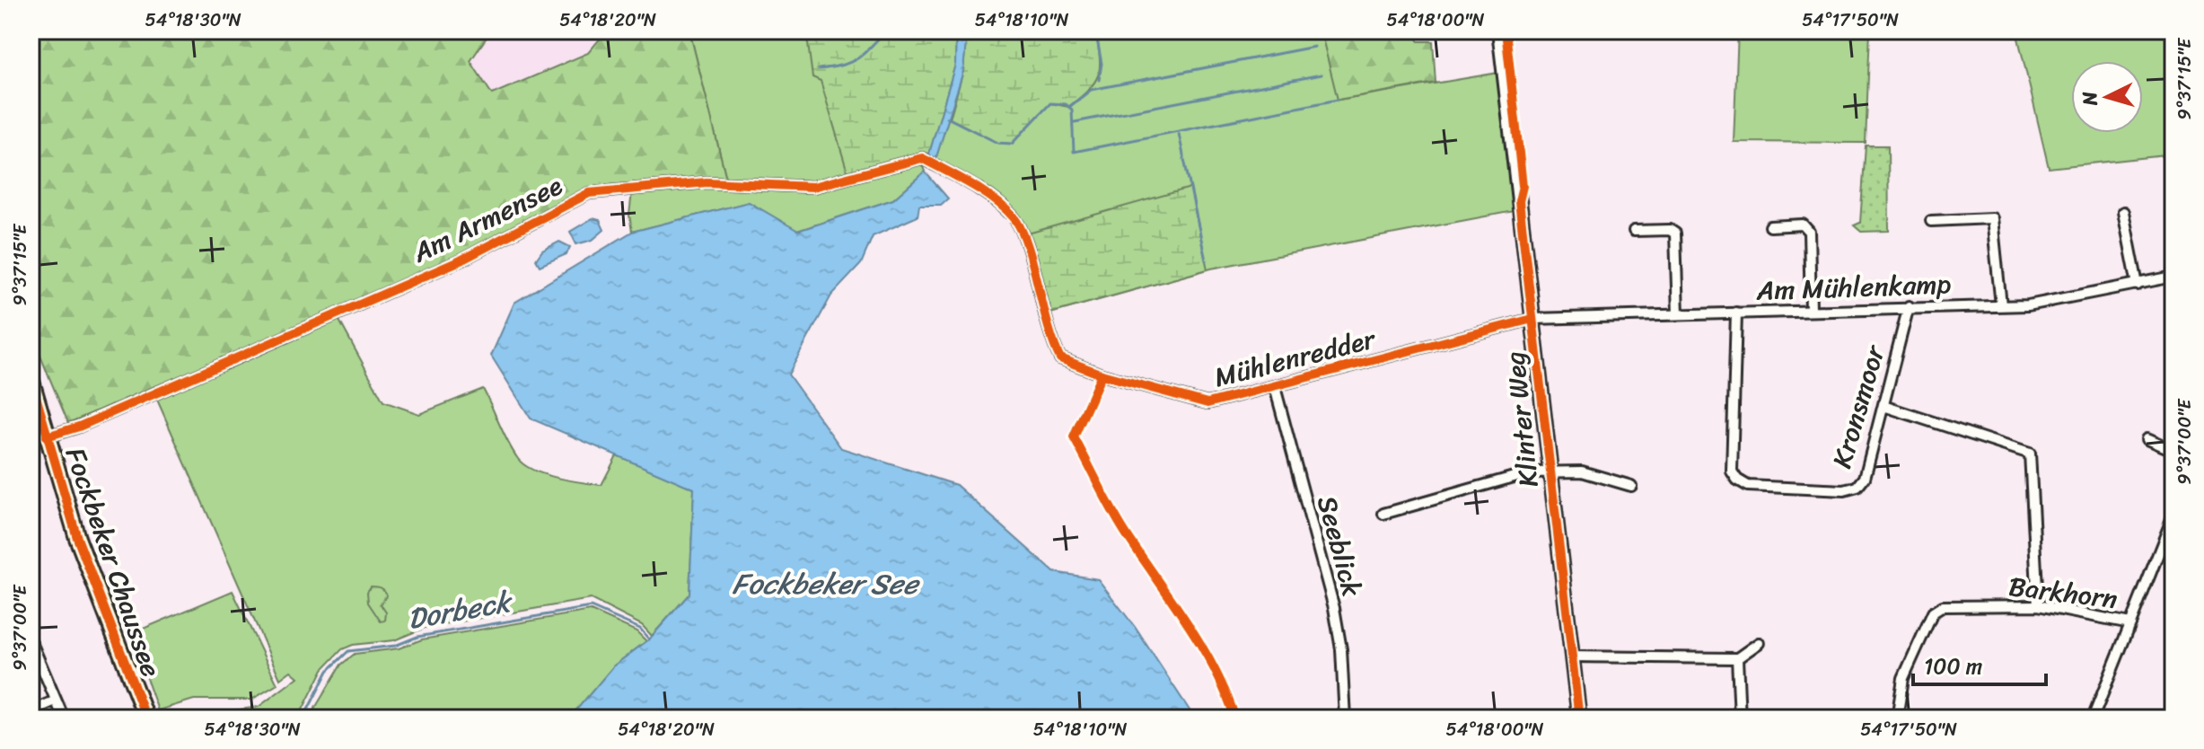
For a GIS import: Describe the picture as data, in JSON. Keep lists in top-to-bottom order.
{
  "streets": {
    "main road": ["Fockbeker Chaussee"],
    "street": [
      "Am Armensee",
      "Am Mühlenkamp",
      "Mühlenredder",
      "Kronsmoor",
      "Klinter Weg",
      "Seeblick",
      "Barkhorn"
    ]
  },
  "crossings": [
    ["Am Armensee", "Mühlenredder"],
    ["Am Armensee", "Fockbeker Chaussee"],
    ["Am Mühlenkamp", "Mühlenredder"],
    ["Am Mühlenkamp", "Kronsmoor"],
    ["Am Mühlenkamp", "Klinter Weg"],
    ["Mühlenredder", "Klinter Weg"],
    ["Mühlenredder", "Seeblick"]
  ],
  "water": ["Fockbeker See", "Dorbeck"],
  "scale_bar": "100 m",
  "north": "left",
  "coordinates": [
    "54°18'30\"N",
    "54°18'20\"N",
    "54°18'10\"N",
    "54°18'00\"N",
    "54°17'50\"N",
    "9°37'15\"E",
    "9°37'00\"E"
  ]
}
